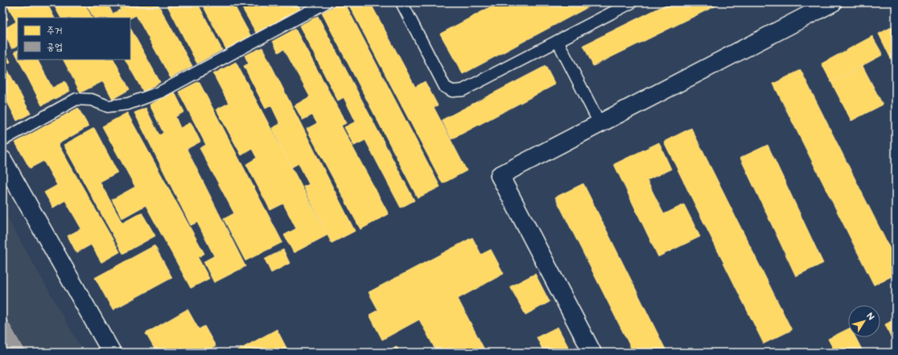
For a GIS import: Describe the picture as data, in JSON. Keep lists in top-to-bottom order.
{
  "legend": ["주거", "공업"],
  "north": "top right"
}
